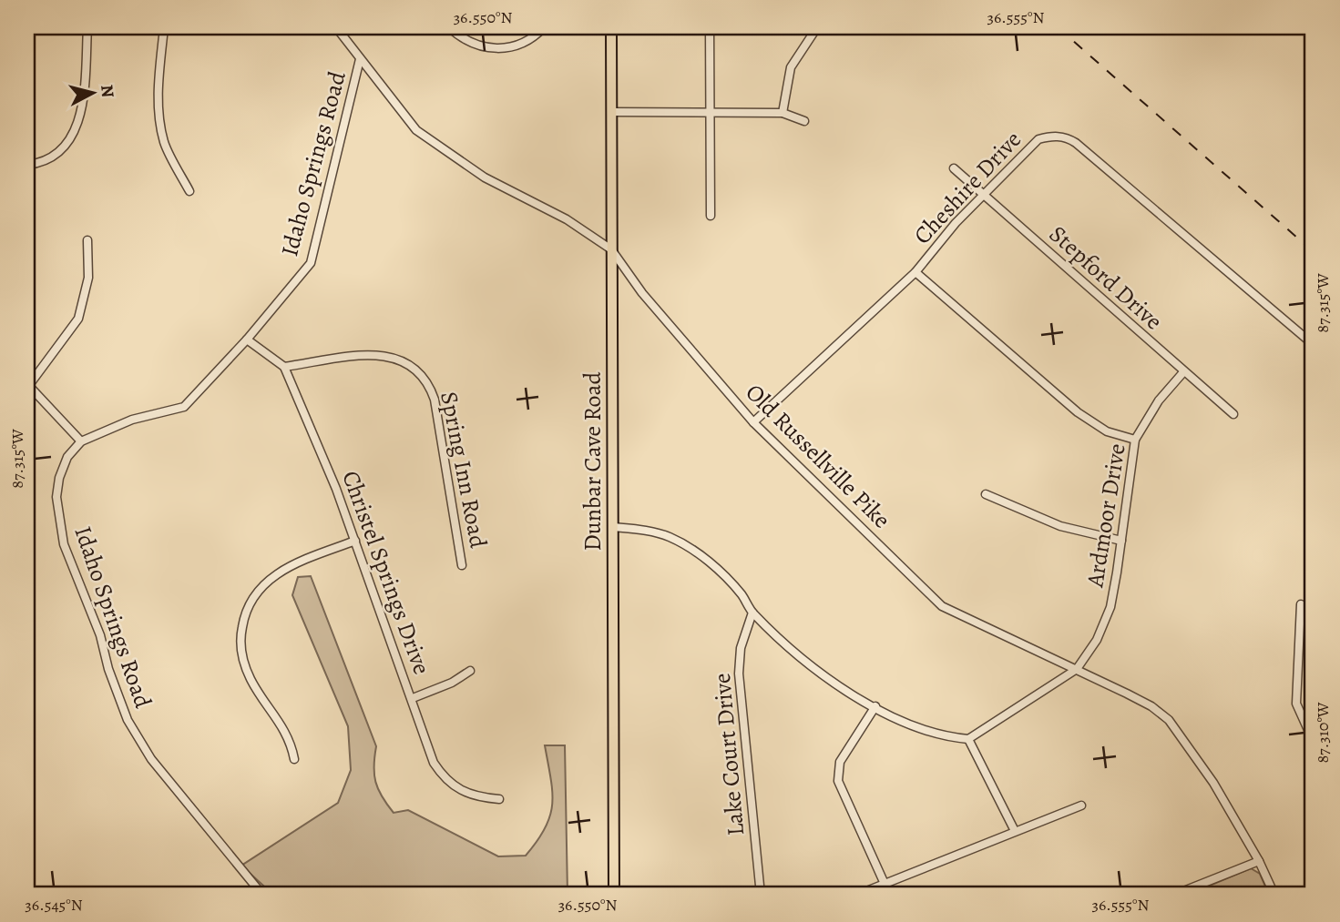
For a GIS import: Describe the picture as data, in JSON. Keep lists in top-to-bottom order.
{
  "streets": {
    "main road": ["Dunbar Cave Road"],
    "street": [
      "Idaho Springs Road",
      "Cheshire Drive",
      "Stepford Drive",
      "Old Russellville Pike",
      "Spring Inn Road",
      "Ardmoor Drive",
      "Christel Springs Drive",
      "Lake Court Drive"
    ]
  },
  "crossings": [
    ["Idaho Springs Road", "Old Russellville Pike"],
    ["Cheshire Drive", "Stepford Drive"],
    ["Cheshire Drive", "Old Russellville Pike"],
    ["Stepford Drive", "Ardmoor Drive"],
    ["Old Russellville Pike", "Dunbar Cave Road"],
    ["Old Russellville Pike", "Ardmoor Drive"],
    ["Spring Inn Road", "Christel Springs Drive"]
  ],
  "north": "right",
  "coordinates": [
    "36.550°N",
    "36.555°N",
    "87.315°W",
    "87.310°W",
    "36.545°N"
  ]
}
